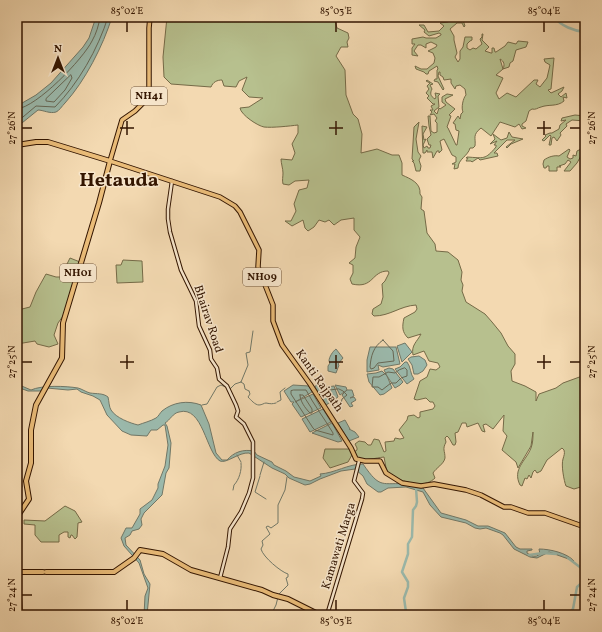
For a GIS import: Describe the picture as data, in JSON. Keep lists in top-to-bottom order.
{
  "streets": {
    "highway": ["NH01"],
    "main road": [
      "NH41",
      "NH09",
      "Bhairav Road",
      "Kanti Rajpath",
      "Kamawati Marga"
    ]
  },
  "crossings": [
    ["NH41", "NH01"],
    ["NH41", "Kanti Rajpath"],
    ["NH01", "Kanti Rajpath"],
    ["Bhairav Road", "Kanti Rajpath"],
    ["Kanti Rajpath", "Kamawati Marga"]
  ],
  "districts": ["Hetauda"],
  "north": "top",
  "coordinates": [
    "85°02'E",
    "85°03'E",
    "85°04'E",
    "27°26'N",
    "27°25'N",
    "27°24'N"
  ]
}
